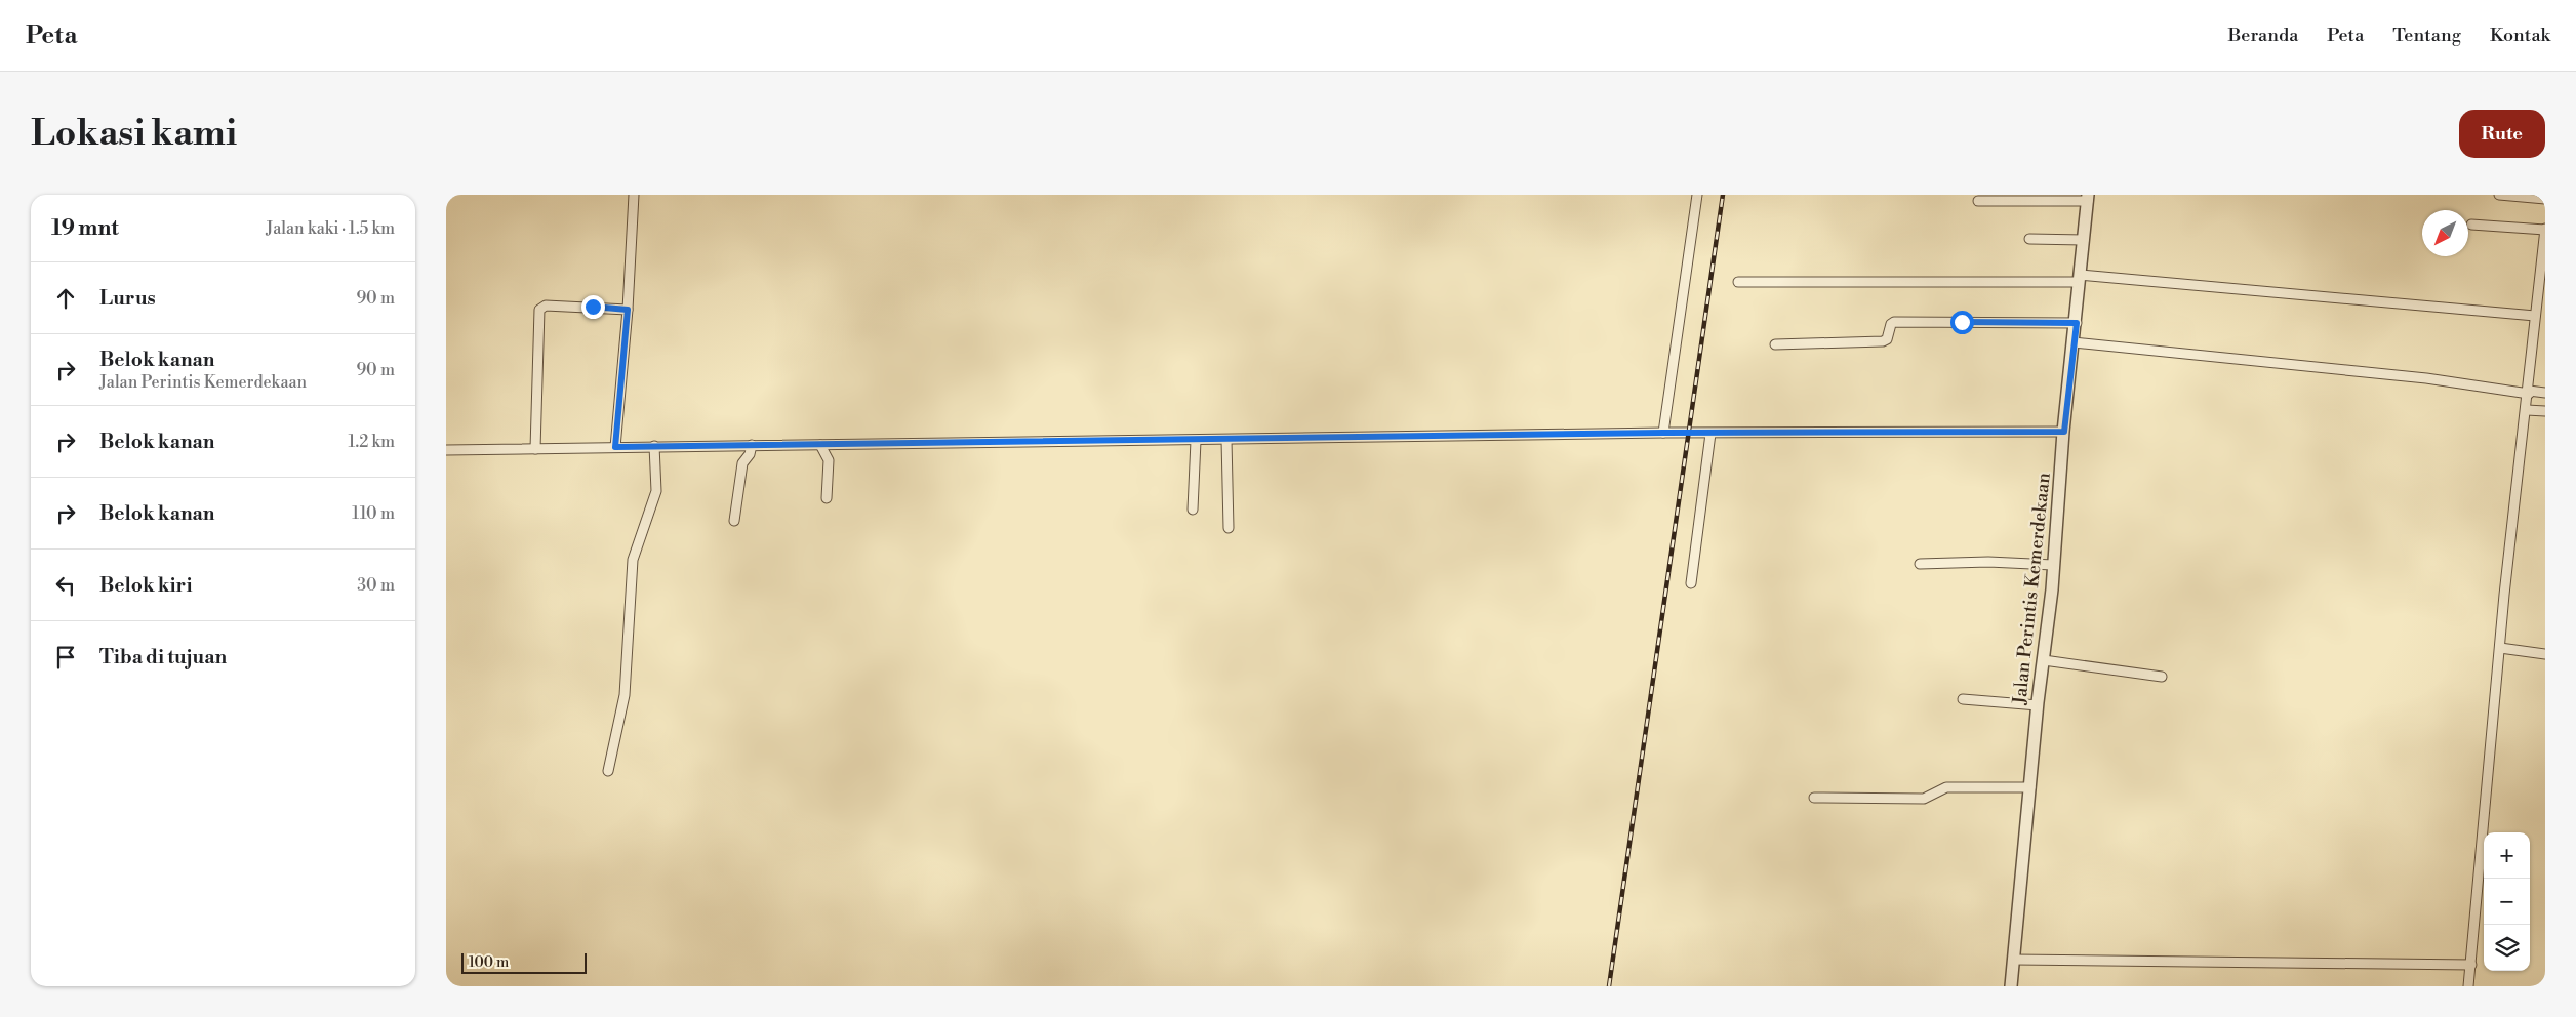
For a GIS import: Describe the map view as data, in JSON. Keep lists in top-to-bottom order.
{
  "streets": {
    "street": ["Jalan Perintis Kemerdekaan"]
  },
  "scale_bar": "100 m",
  "north": "bottom left",
  "page": {
    "header": "Peta",
    "nav": [
      "Beranda",
      "Peta",
      "Tentang",
      "Kontak"
    ],
    "buttons": "Rute",
    "title": "Lokasi kami",
    "heading": ["19 mnt", "Jalan kaki · 1.5 km"],
    "list": [
      ["Lurus", "90 m"],
      ["Belok kanan", "Jalan Perintis Kemerdekaan", "90 m"],
      ["Belok kanan", "1.2 km"],
      ["Belok kanan", "110 m"],
      ["Belok kiri", "30 m"],
      "Tiba di tujuan"
    ],
    "map_buttons": ["+", "−"],
    "scale": "100 m"
  }
}
